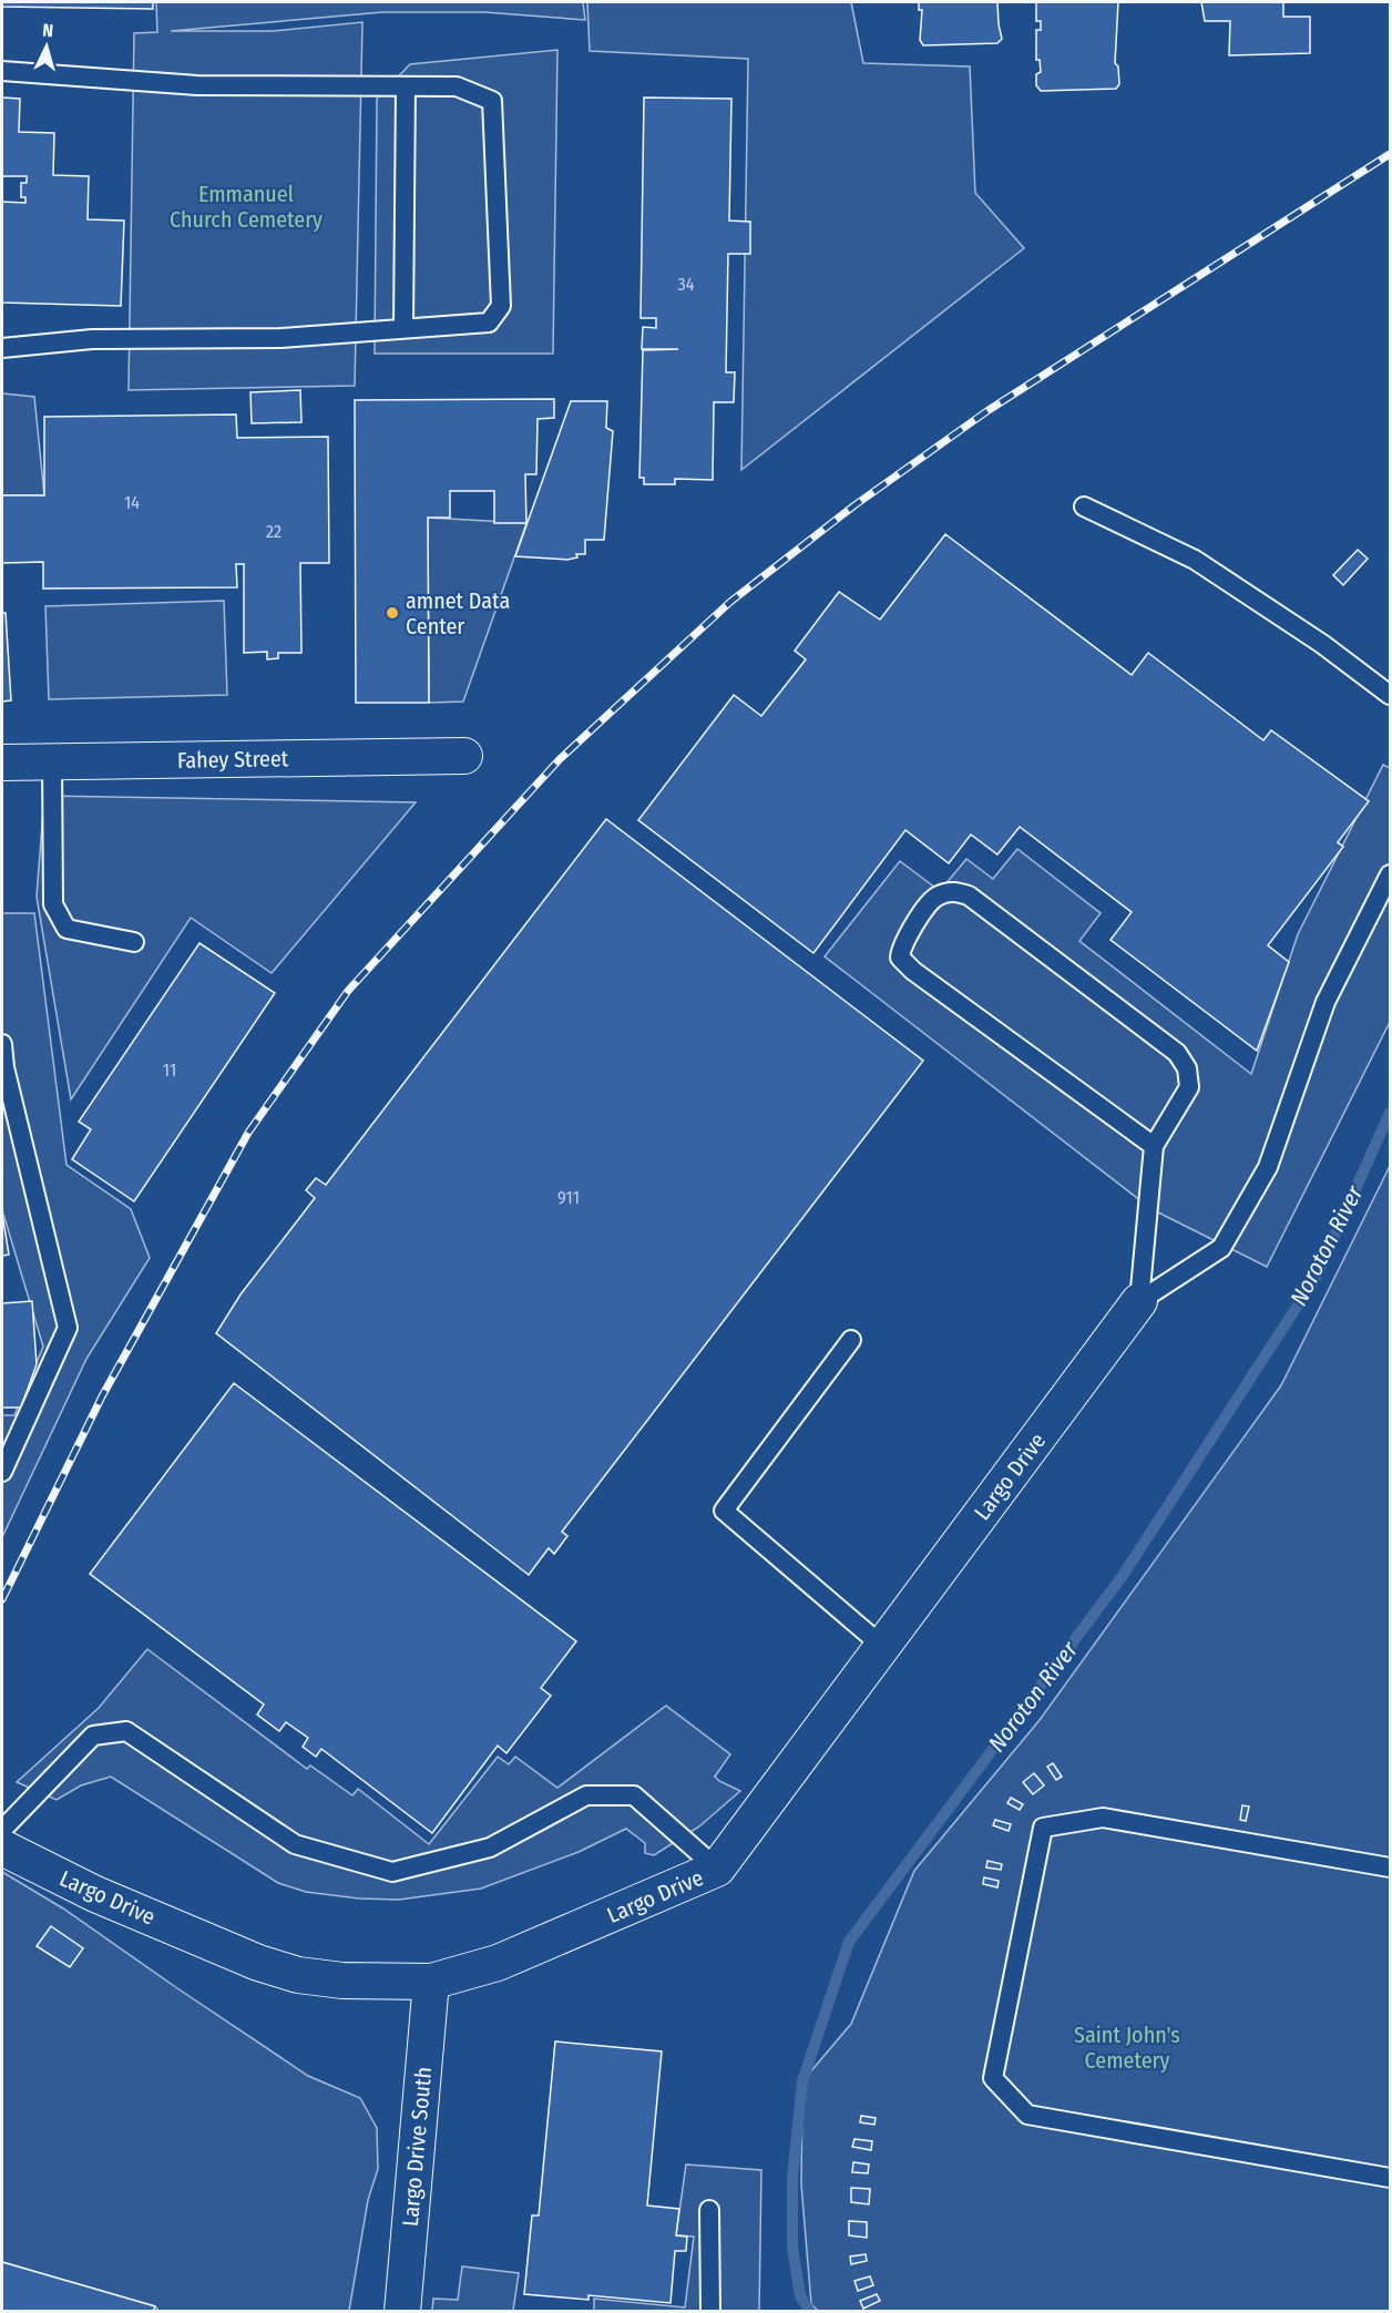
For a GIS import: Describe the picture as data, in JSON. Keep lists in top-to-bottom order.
{
  "streets": {
    "street": ["Fahey Street", "Largo Drive", "Largo Drive South"]
  },
  "crossings": [
    ["Largo Drive", "Largo Drive South"]
  ],
  "water": ["Noroton River"],
  "parks": ["Emmanuel Church Cemetery", "Saint John's Cemetery"],
  "places": ["amnet Data Center"],
  "house_numbers": [
    "34",
    "14",
    "22",
    "11",
    "911"
  ],
  "north": "top"
}
